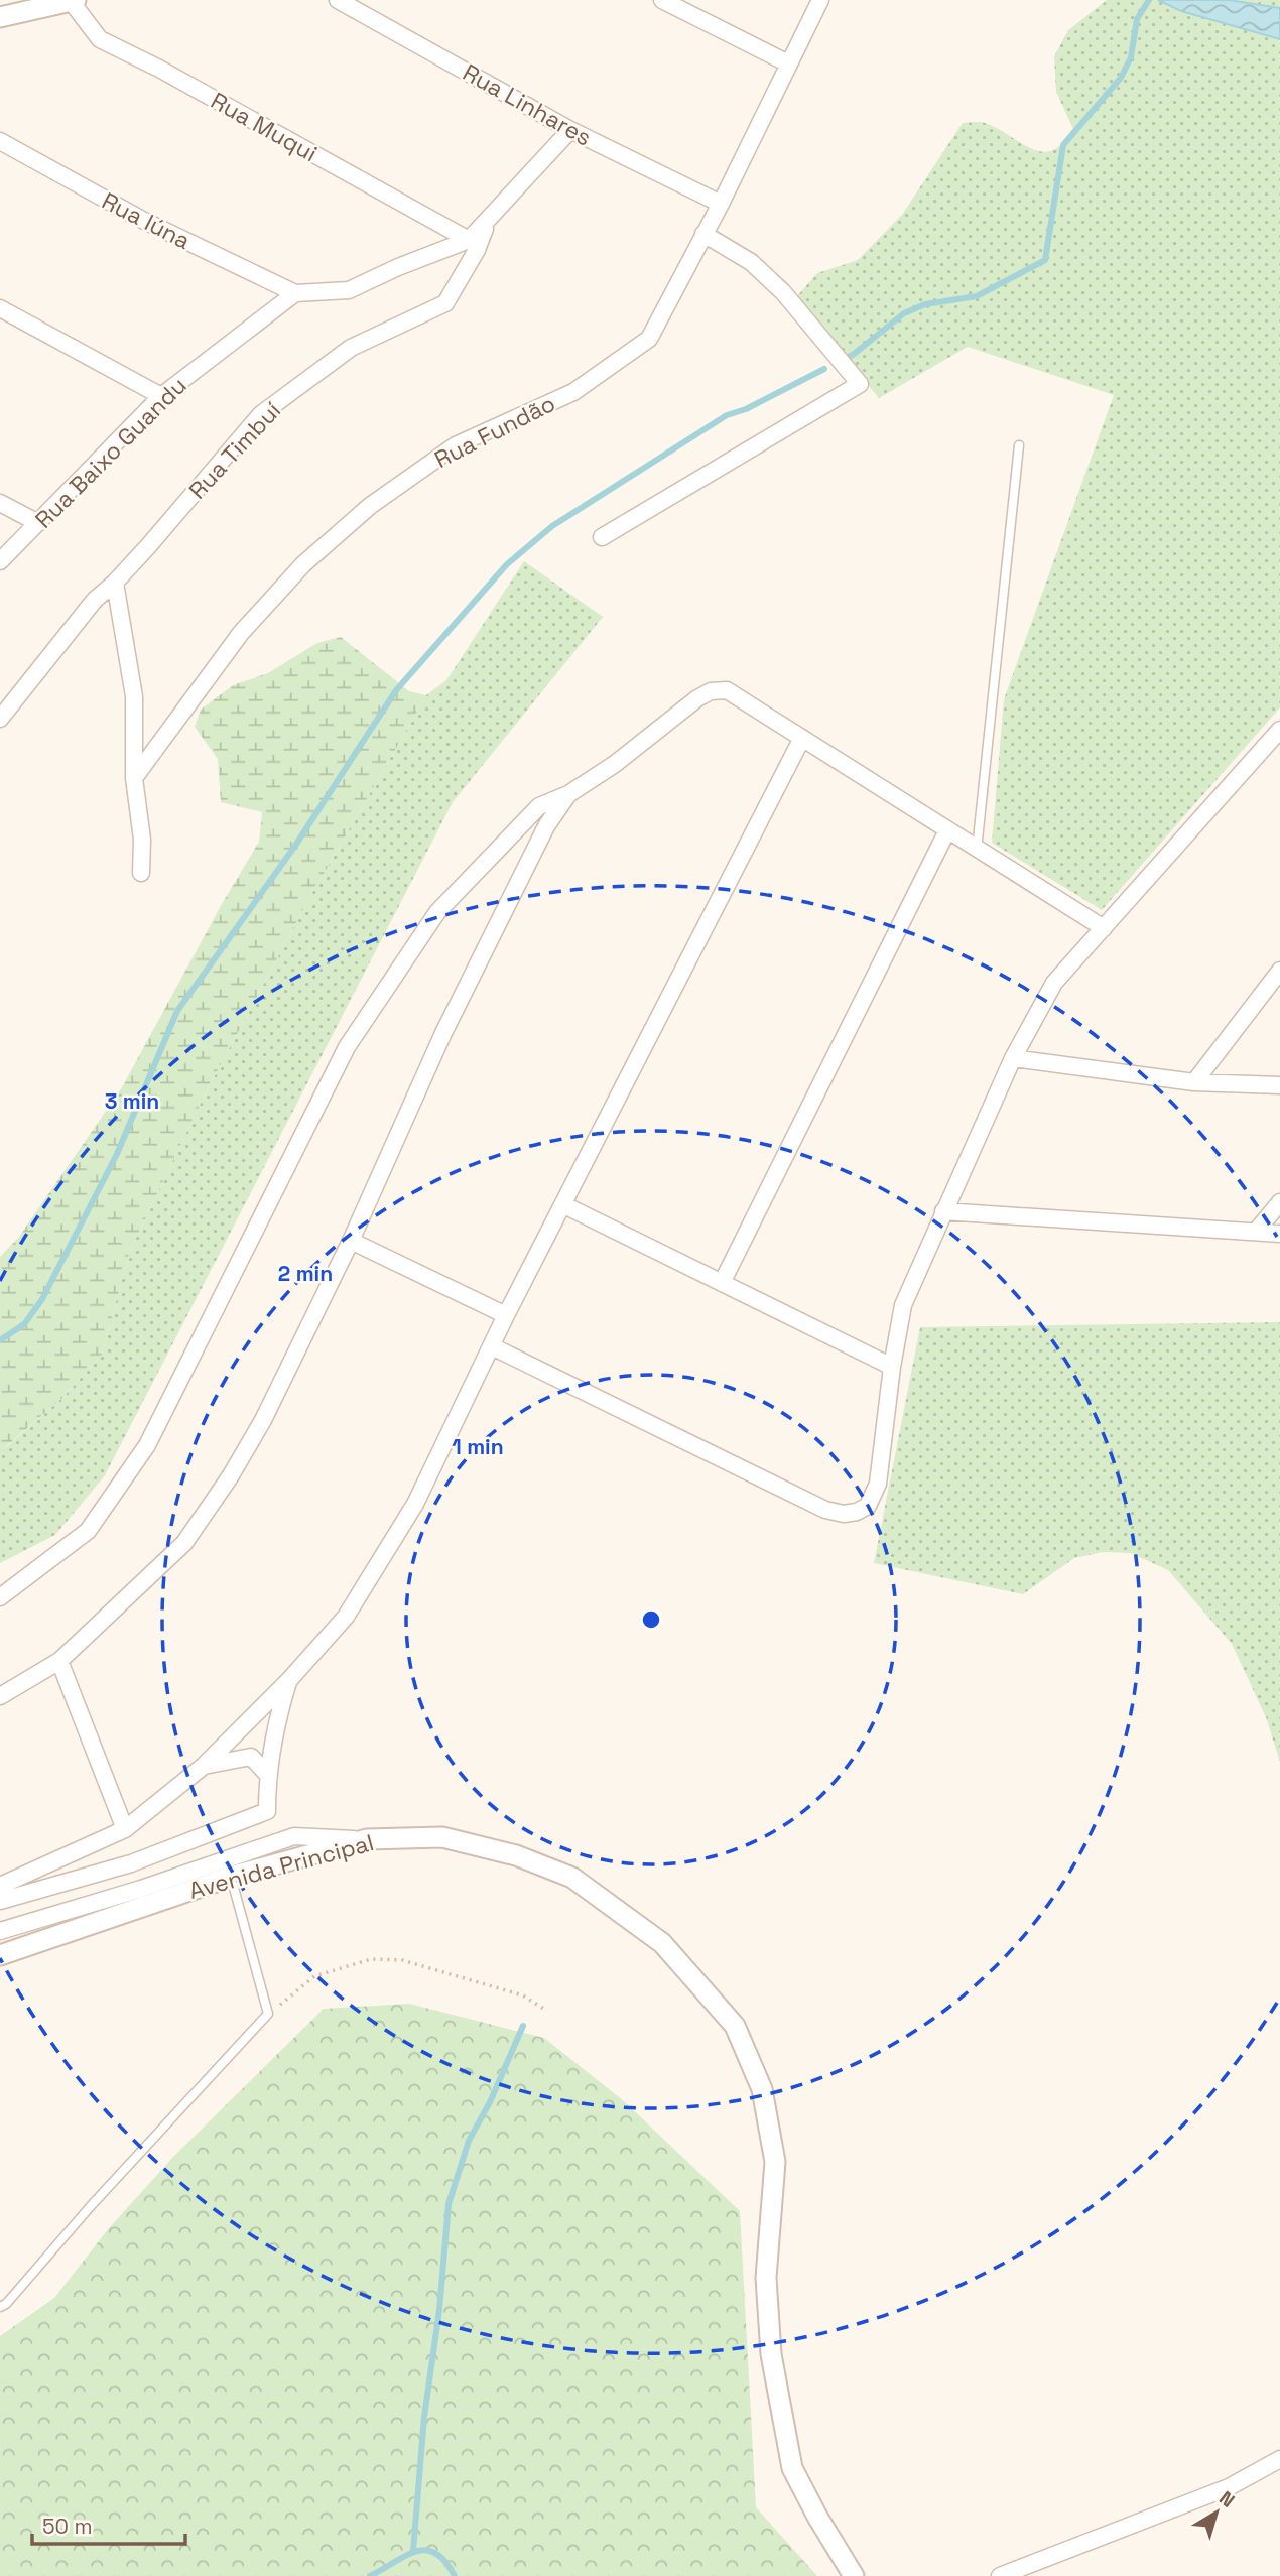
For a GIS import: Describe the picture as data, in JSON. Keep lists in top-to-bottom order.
{
  "streets": {
    "street": [
      "Rua Linhares",
      "Rua Muqui",
      "Rua Iúna",
      "Rua Fundão",
      "Rua Timbuí",
      "Rua Baixo Guandu",
      "Avenida Principal"
    ]
  },
  "crossings": [
    ["Rua Linhares", "Rua Fundão"],
    ["Rua Iúna", "Rua Baixo Guandu"]
  ],
  "scale_bar": "50 m",
  "north": "top right",
  "rings": ["3 min", "2 min", "1 min"]
}
